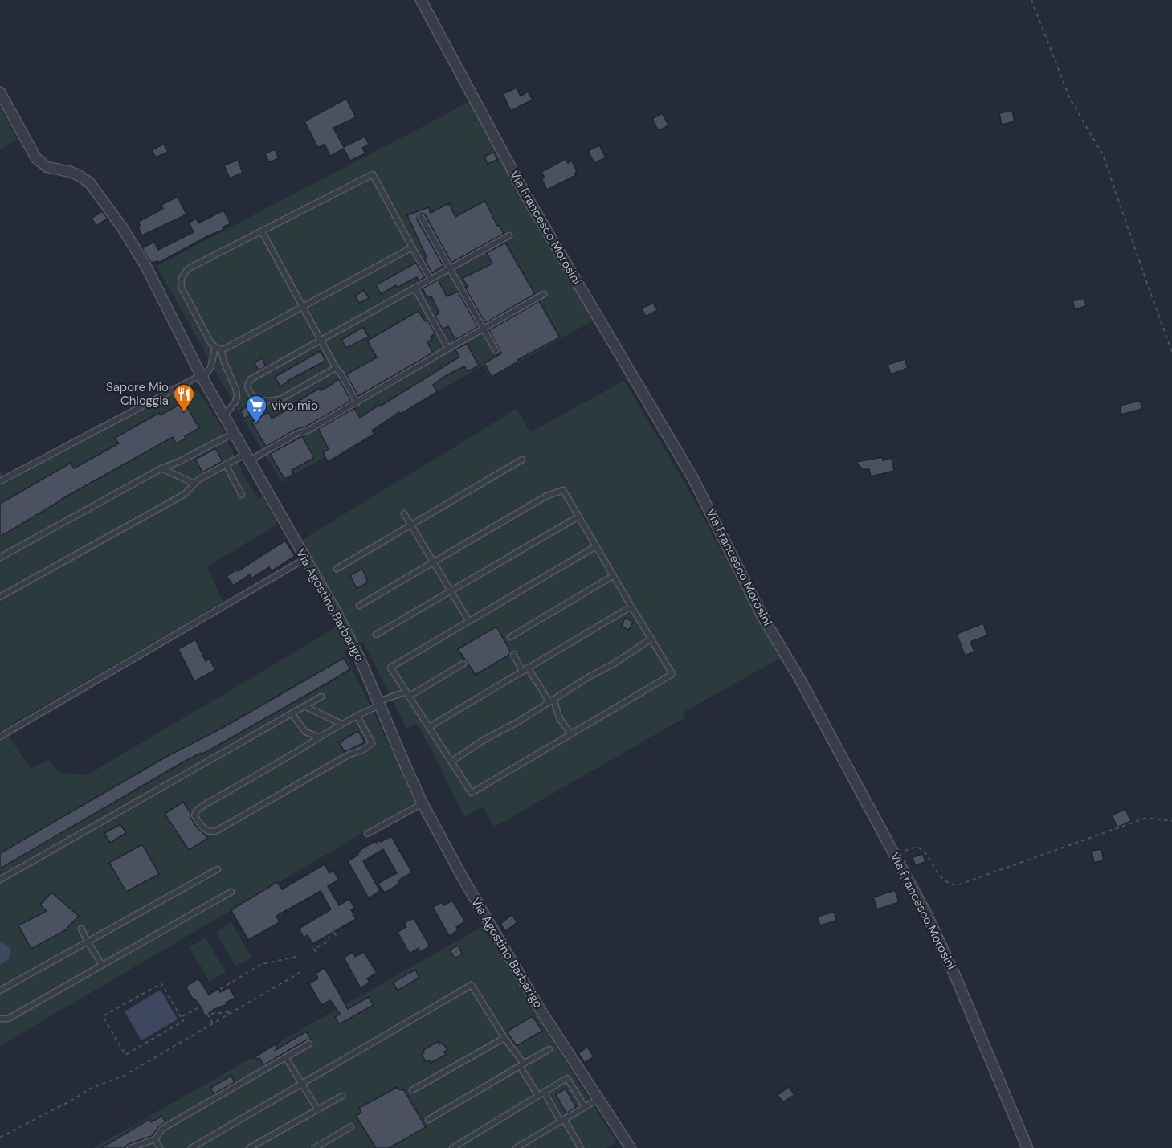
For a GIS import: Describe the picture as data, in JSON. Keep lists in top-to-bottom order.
{
  "streets": {
    "street": ["Via Francesco Morosini", "Via Agostino Barbarigo"]
  },
  "places": {
    "restaurant": ["Sapore Mio Chioggia"],
    "supermarket": ["vivo mio"]
  }
}
